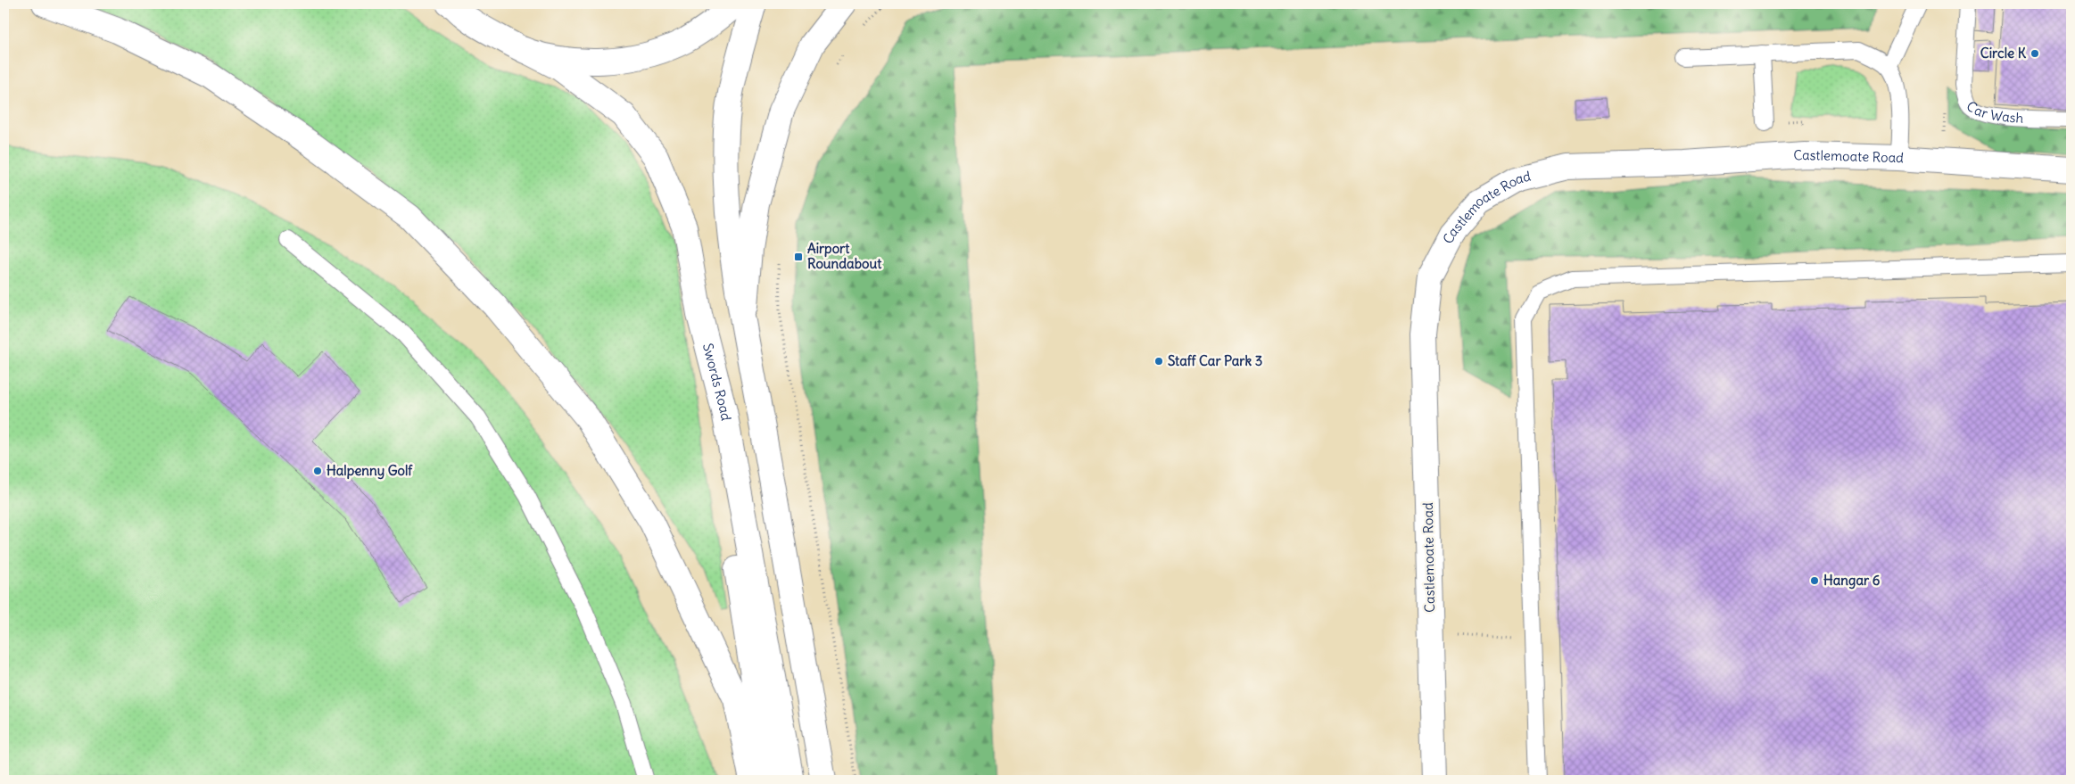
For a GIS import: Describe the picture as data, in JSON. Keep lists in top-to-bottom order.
{
  "streets": {
    "main road": ["Castlemoate Road", "Swords Road"],
    "lane": ["Car Wash"]
  },
  "places": {
    "other": [
      "Circle K",
      "Staff Car Park 3",
      "Halpenny Golf",
      "Hangar 6"
    ],
    "transit": ["Airport Roundabout"]
  }
}
